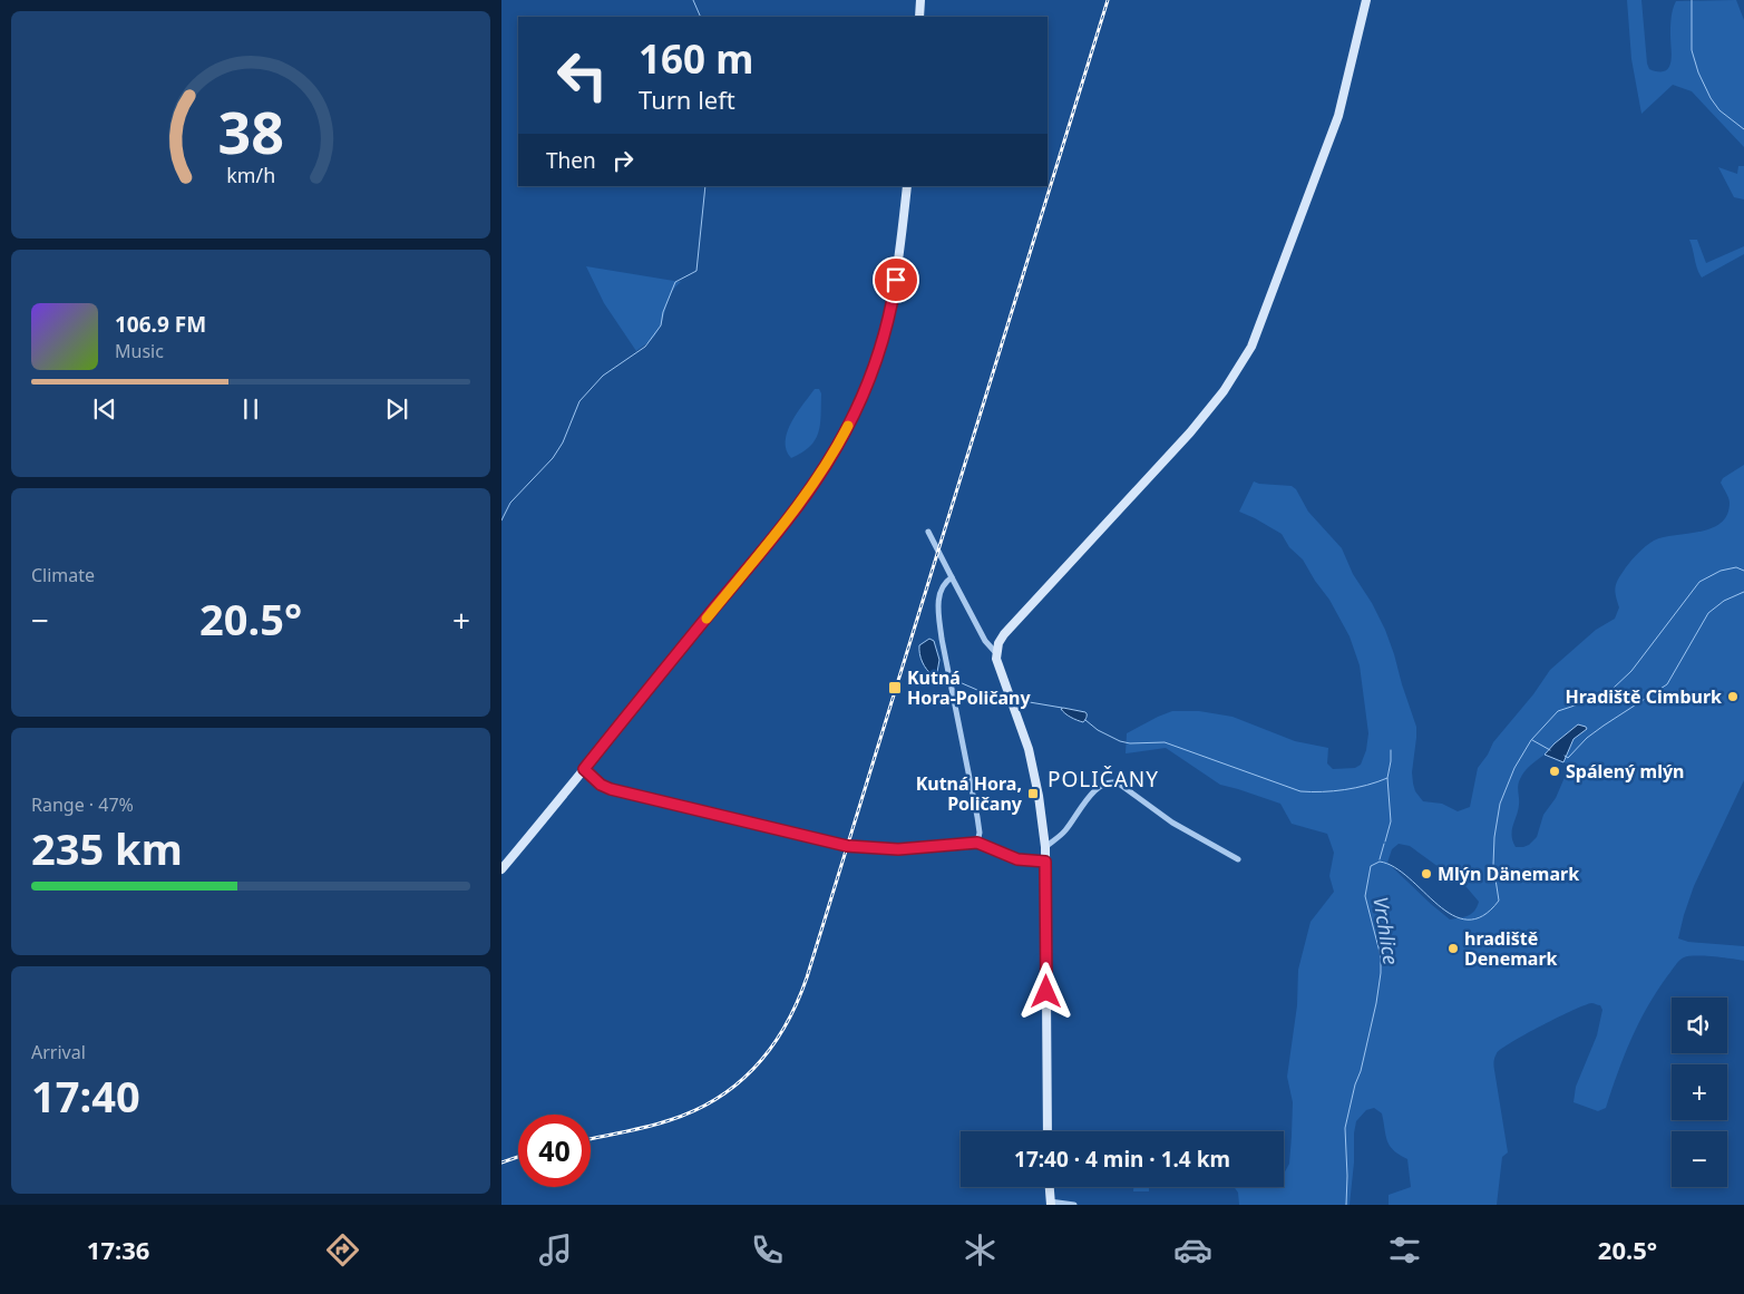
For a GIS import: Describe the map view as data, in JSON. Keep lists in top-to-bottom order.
{
  "districts": ["POLIČANY"],
  "water": ["Vrchlice"],
  "places": {
    "transit": ["Kutná Hora-Poličany", "Kutná Hora, Poličany"],
    "other": [
      "Hradiště Cimburk",
      "Spálený mlýn",
      "Mlýn Dänemark",
      "hradiště Denemark"
    ]
  },
  "page": {
    "turn": ["160 m", "Turn left"],
    "then": "Then",
    "song": ["106.9 FM", "Music"],
    "tile": [
      "Climate",
      ["Range · 47%", "235 km"],
      ["Arrival", "17:40"]
    ],
    "heat": ["−", "20.5°", "+"],
    "map_buttons": ["+", "−"],
    "limit": "40",
    "trip": "17:40 · 4 min · 1.4 km",
    "tabs": ["17:36", "20.5°"],
    "gauge": ["38", "km/h"]
  }
}
